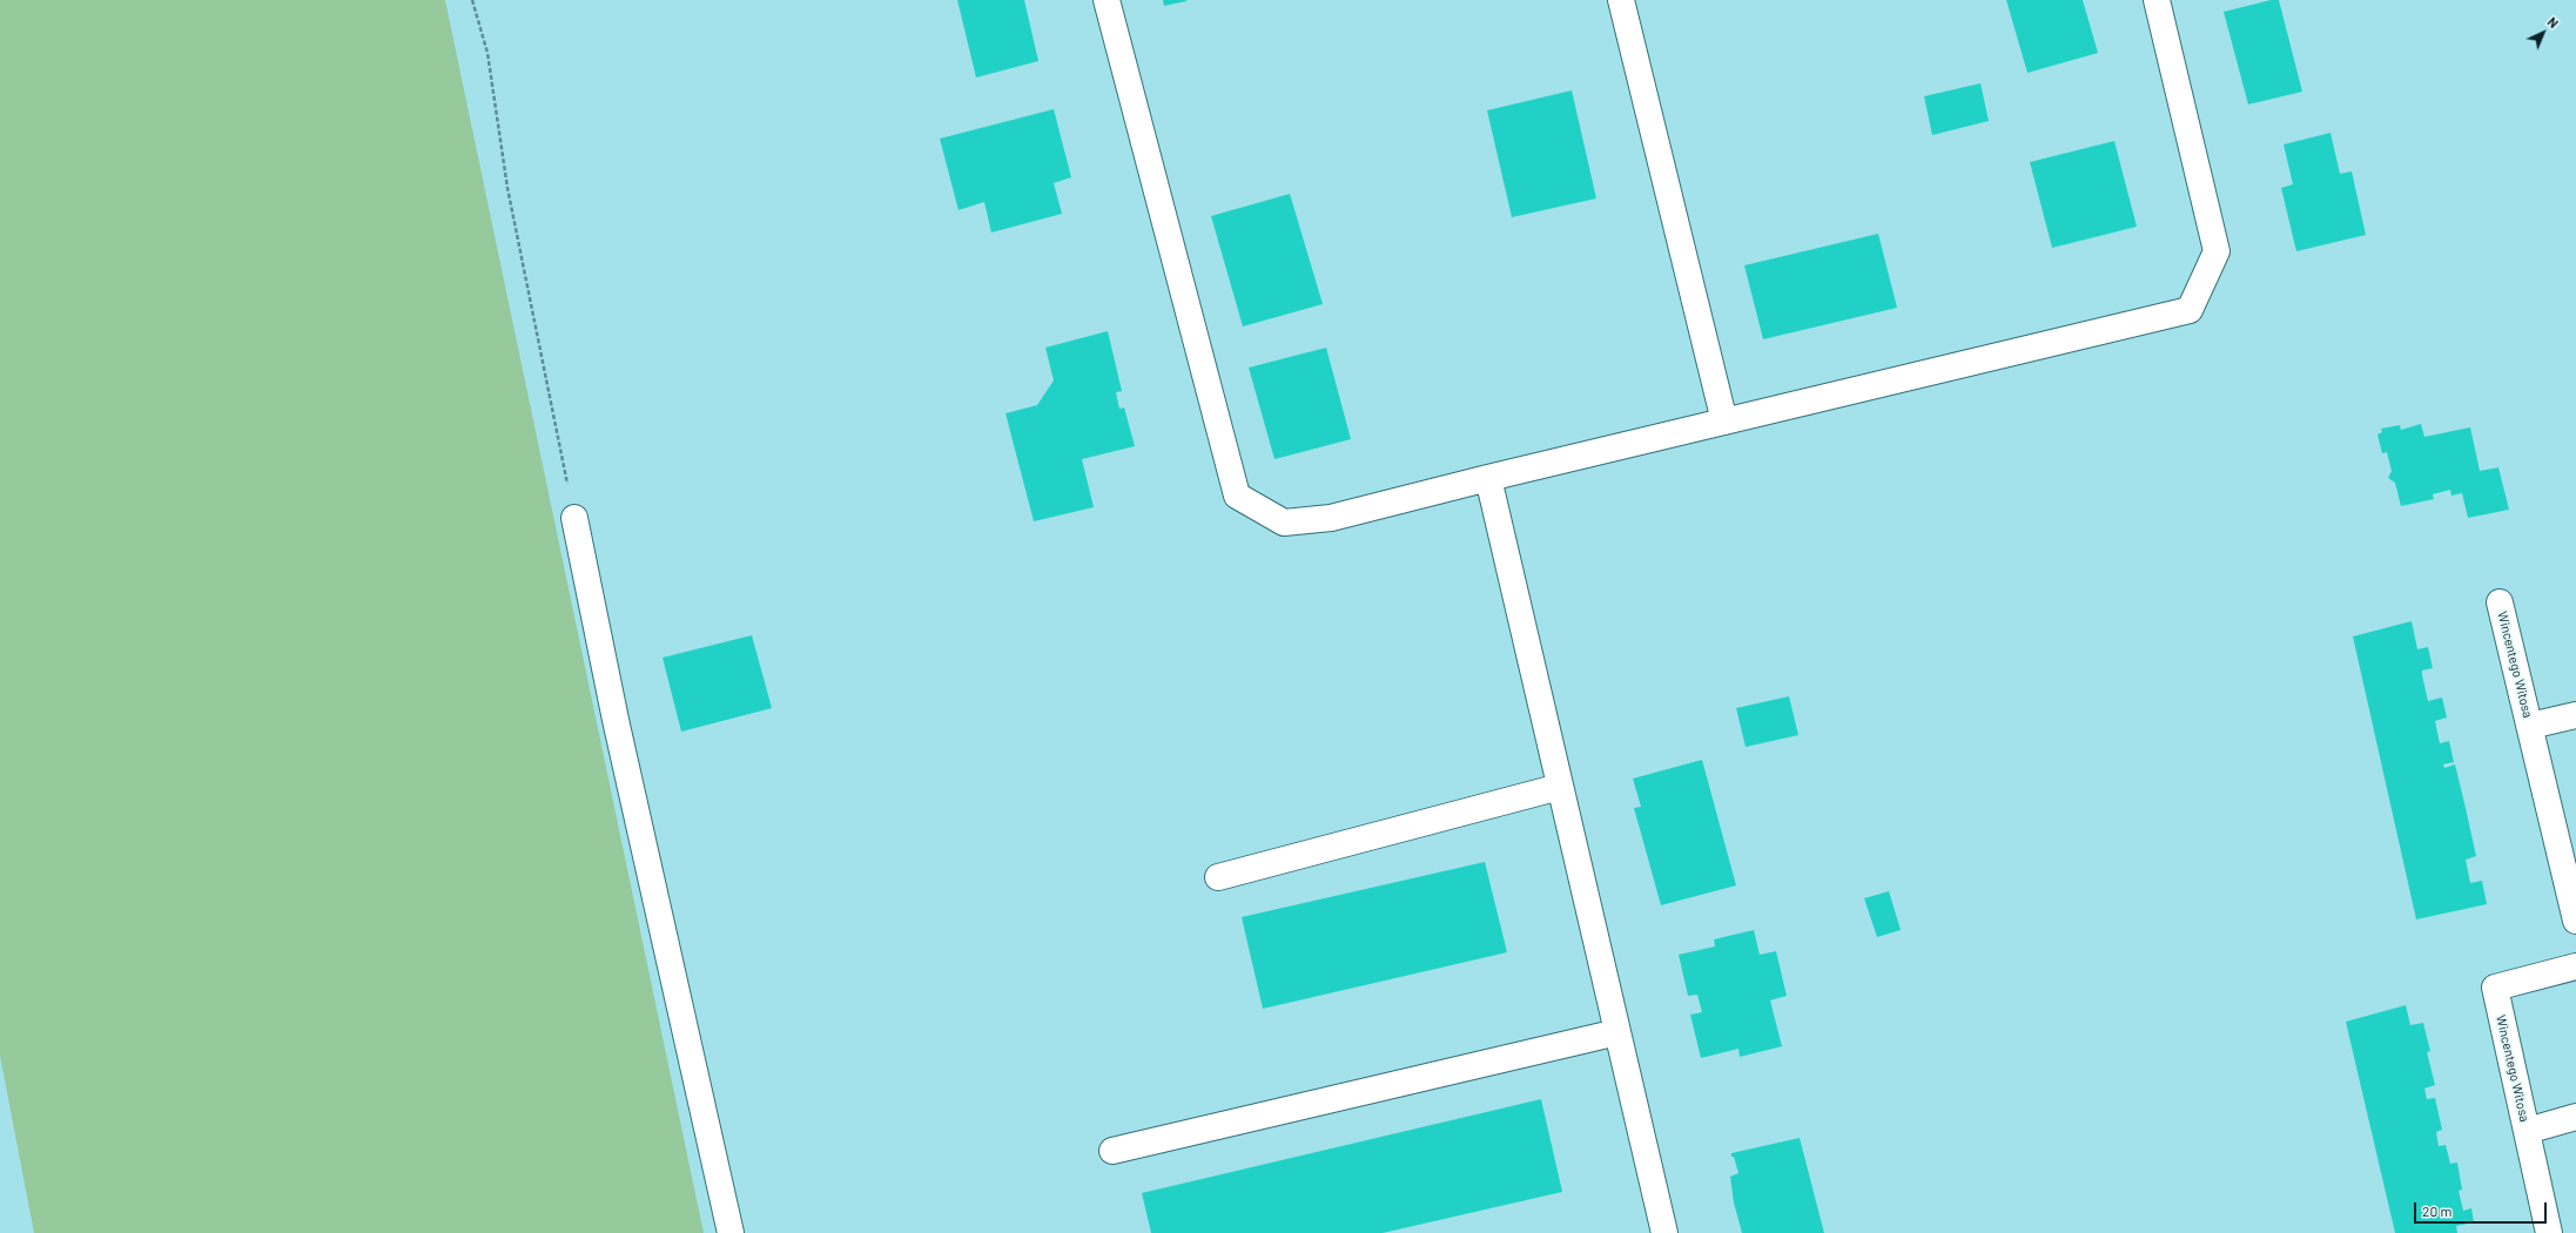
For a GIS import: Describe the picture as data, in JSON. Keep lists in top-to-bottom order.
{
  "streets": {
    "street": ["Wincentego Witosa"]
  },
  "scale_bar": "20 m",
  "north": "top right"
}
